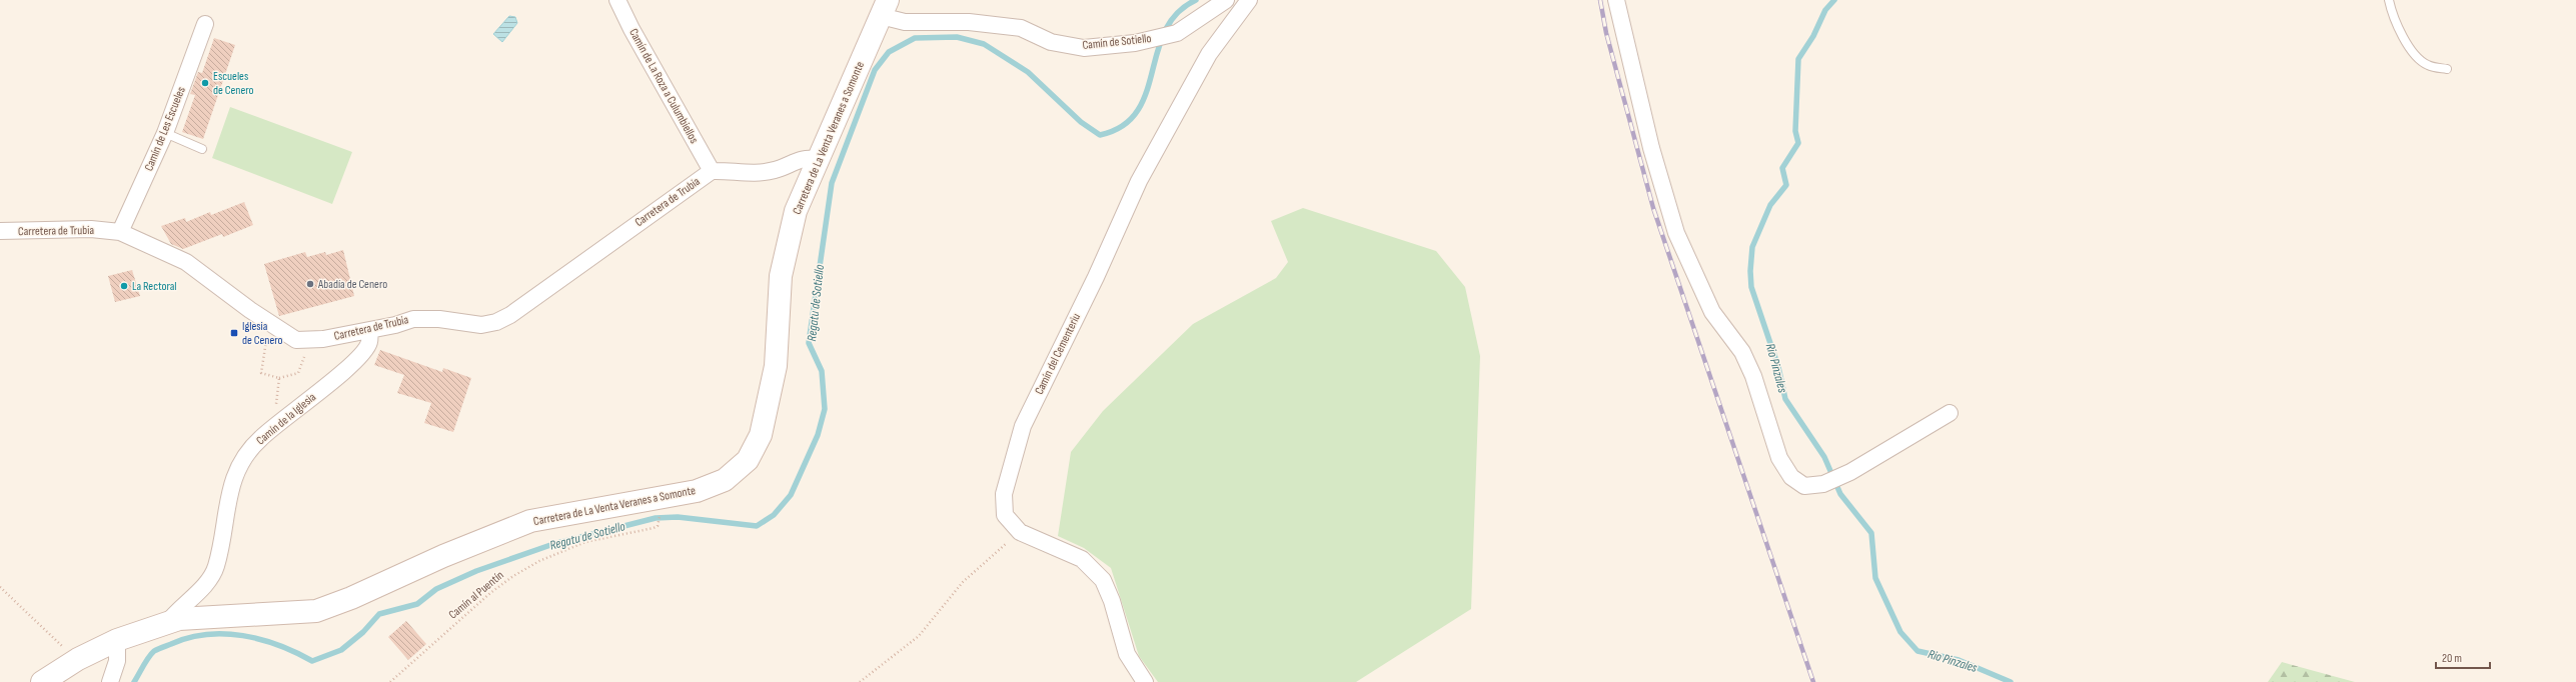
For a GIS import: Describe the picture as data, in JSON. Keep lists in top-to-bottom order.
{
  "streets": {
    "street": [
      "Camín de Sotiello",
      "Camín de La Roza a Culumbiellos",
      "Camín de Les Escueles",
      "Carretera de La Venta Veranes a Somonte",
      "Carretera de Trubia",
      "Camín del Cementeriu",
      "Camín de la Iglesia"
    ],
    "path": ["Camín al Puentín"]
  },
  "crossings": [
    ["Camín de Sotiello", "Carretera de La Venta Veranes a Somonte"],
    ["Camín de La Roza a Culumbiellos", "Carretera de Trubia"],
    ["Camín de Les Escueles", "Carretera de Trubia"],
    ["Carretera de La Venta Veranes a Somonte", "Carretera de Trubia"],
    ["Carretera de La Venta Veranes a Somonte", "Camín de la Iglesia"],
    ["Carretera de Trubia", "Camín de la Iglesia"]
  ],
  "water": ["Regatu de Sotiello", "Rio Pinzales"],
  "places": {
    "other": ["Escueles de Cenero", "Abadía de Cenero", "La Rectoral"],
    "transit": ["Iglesia de Cenero"]
  },
  "scale_bar": "20 m"
}
